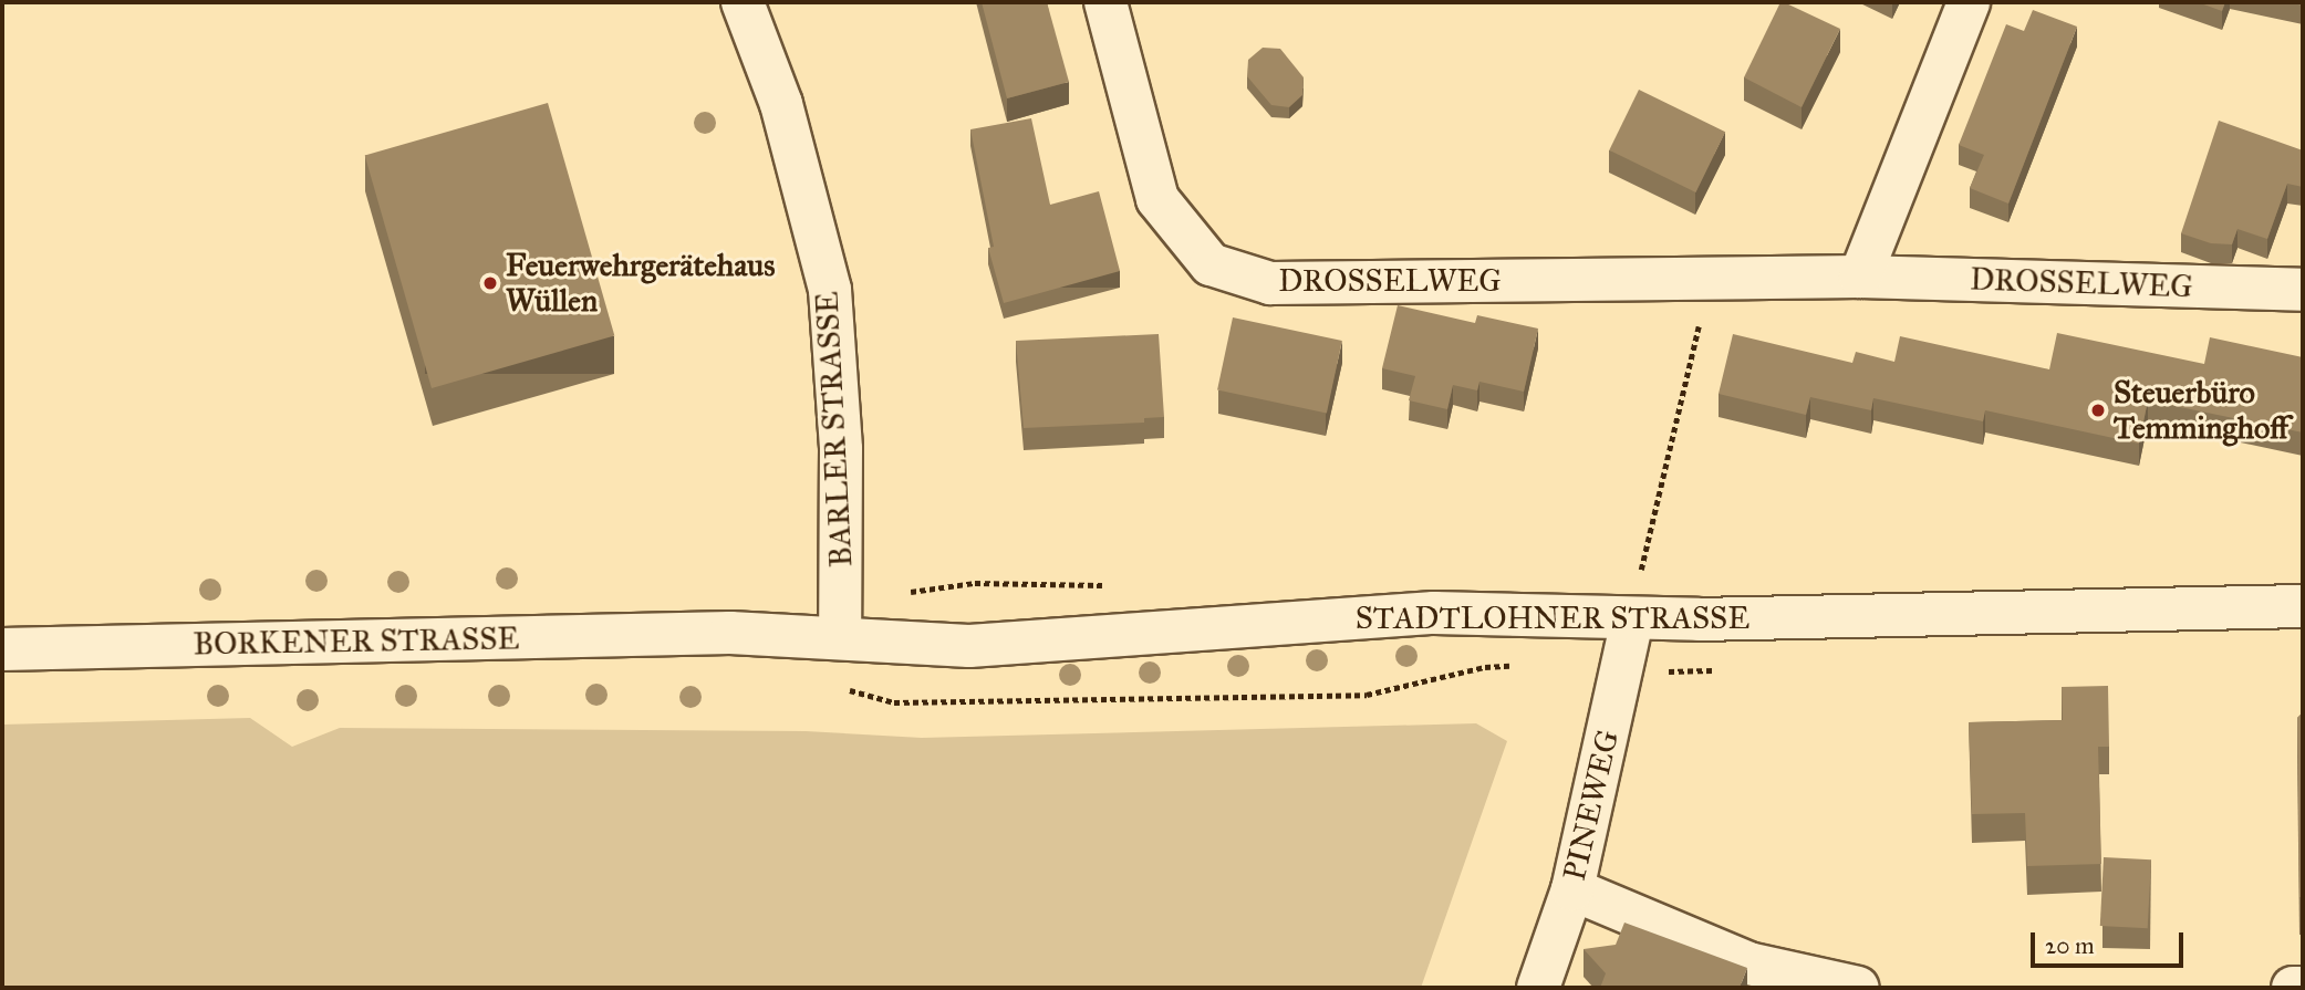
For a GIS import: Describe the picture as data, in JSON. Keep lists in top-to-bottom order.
{
  "streets": {
    "street": [
      "DROSSELWEG",
      "BARLER STRASSE",
      "STADTLOHNER STRASSE",
      "BORKENER STRASSE",
      "PINEWEG"
    ]
  },
  "crossings": [
    ["BARLER STRASSE", "STADTLOHNER STRASSE"],
    ["STADTLOHNER STRASSE", "BORKENER STRASSE"],
    ["STADTLOHNER STRASSE", "PINEWEG"]
  ],
  "places": ["Feuerwehrgerätehaus Wüllen", "Steuerbüro Temminghoff"],
  "scale_bar": "20 m"
}
